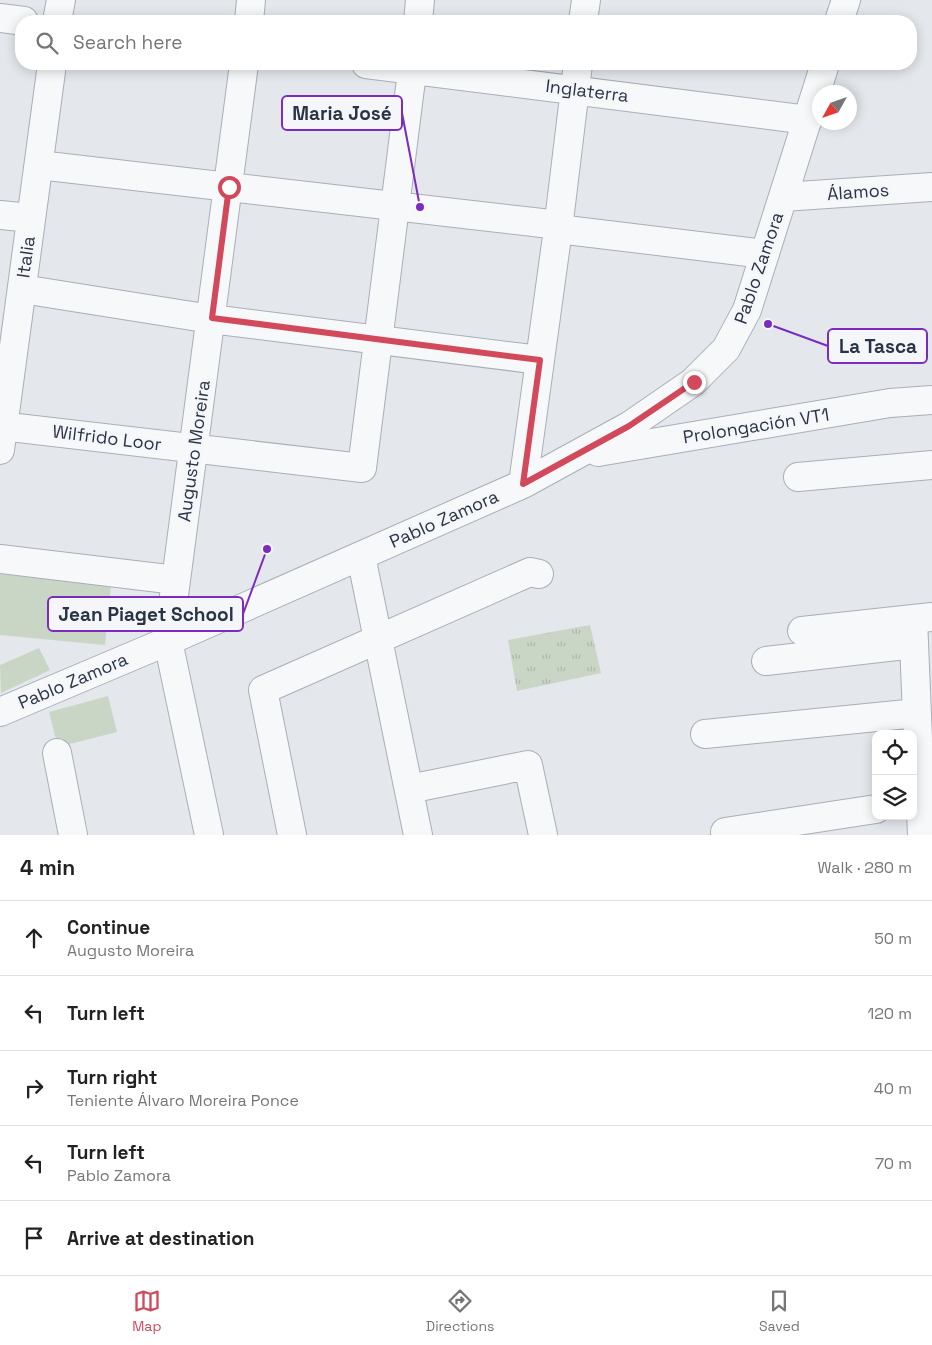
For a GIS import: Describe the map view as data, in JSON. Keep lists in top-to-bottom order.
{
  "streets": {
    "street": [
      "Inglaterra",
      "Álamos",
      "Italia",
      "Pablo Zamora",
      "Prolongación VT1",
      "Wilfrido Loor",
      "Augusto Moreira"
    ]
  },
  "crossings": [
    ["Inglaterra", "Pablo Zamora"],
    ["Álamos", "Pablo Zamora"],
    ["Italia", "Wilfrido Loor"],
    ["Pablo Zamora", "Prolongación VT1"],
    ["Pablo Zamora", "Augusto Moreira"],
    ["Wilfrido Loor", "Augusto Moreira"]
  ],
  "places": ["Maria José", "La Tasca", "Jean Piaget School"],
  "north": "bottom left",
  "page": {
    "search": "Search here",
    "heading": ["4 min", "Walk · 280 m"],
    "list": [
      ["Continue", "Augusto Moreira", "50 m"],
      ["Turn left", "120 m"],
      ["Turn right", "Teniente Álvaro Moreira Ponce", "40 m"],
      ["Turn left", "Pablo Zamora", "70 m"],
      "Arrive at destination"
    ],
    "nav": ["Map", "Directions", "Saved"]
  }
}
